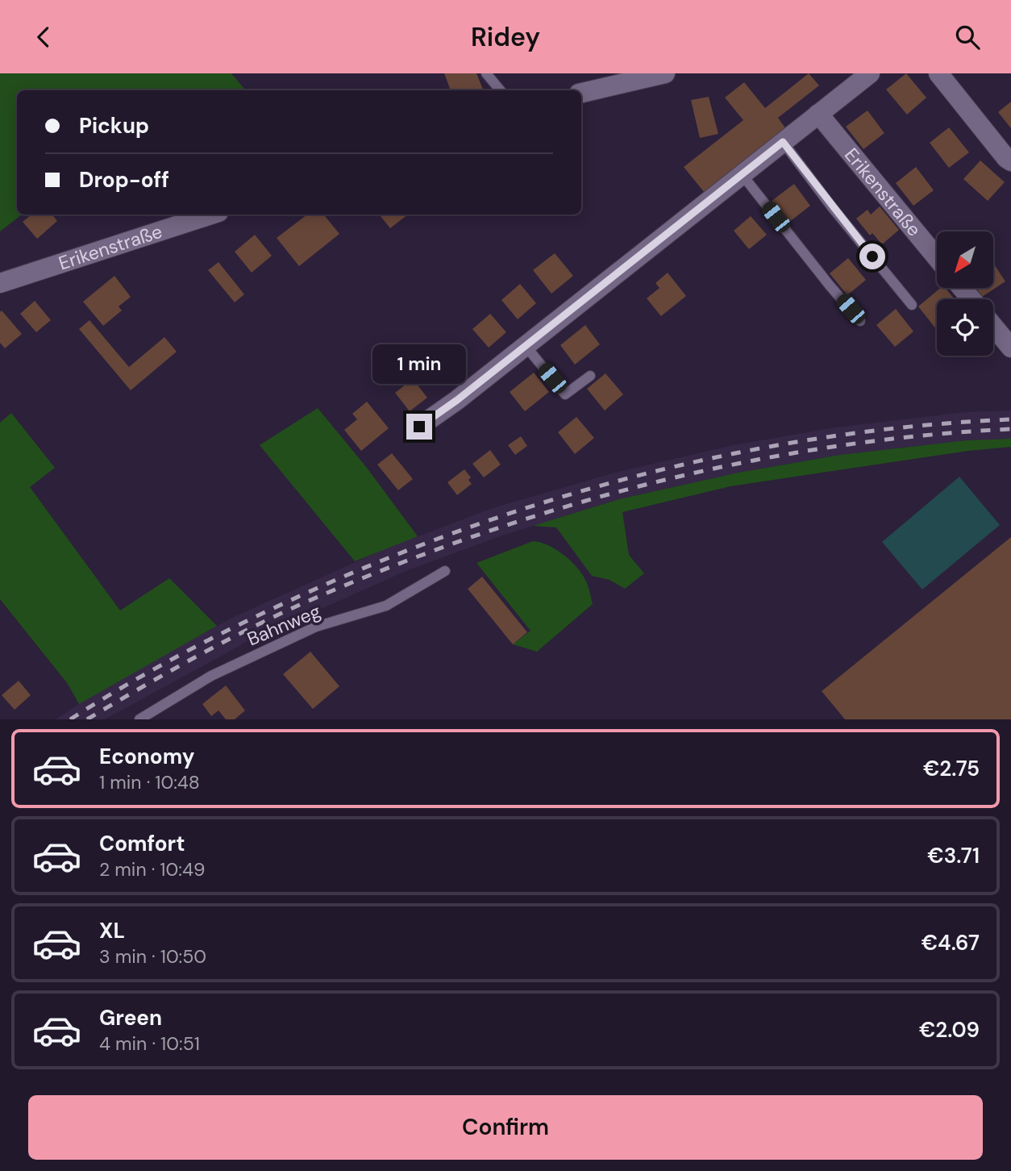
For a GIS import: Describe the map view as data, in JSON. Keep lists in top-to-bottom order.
{
  "streets": {
    "street": ["Erikenstraße"],
    "lane": ["Bahnweg"]
  },
  "north": "bottom left",
  "page": {
    "header": "Ridey",
    "banner": ["Pickup", "Drop-off"],
    "bubble": "1 min",
    "list": [
      {
        "name": "Economy",
        "note": "1 min · 10:48",
        "value": "€2.75"
      },
      {
        "name": "Comfort",
        "note": "2 min · 10:49",
        "value": "€3.71"
      },
      {
        "name": "XL",
        "note": "3 min · 10:50",
        "value": "€4.67"
      },
      {
        "name": "Green",
        "note": "4 min · 10:51",
        "value": "€2.09"
      }
    ],
    "buttons": "Confirm"
  }
}
